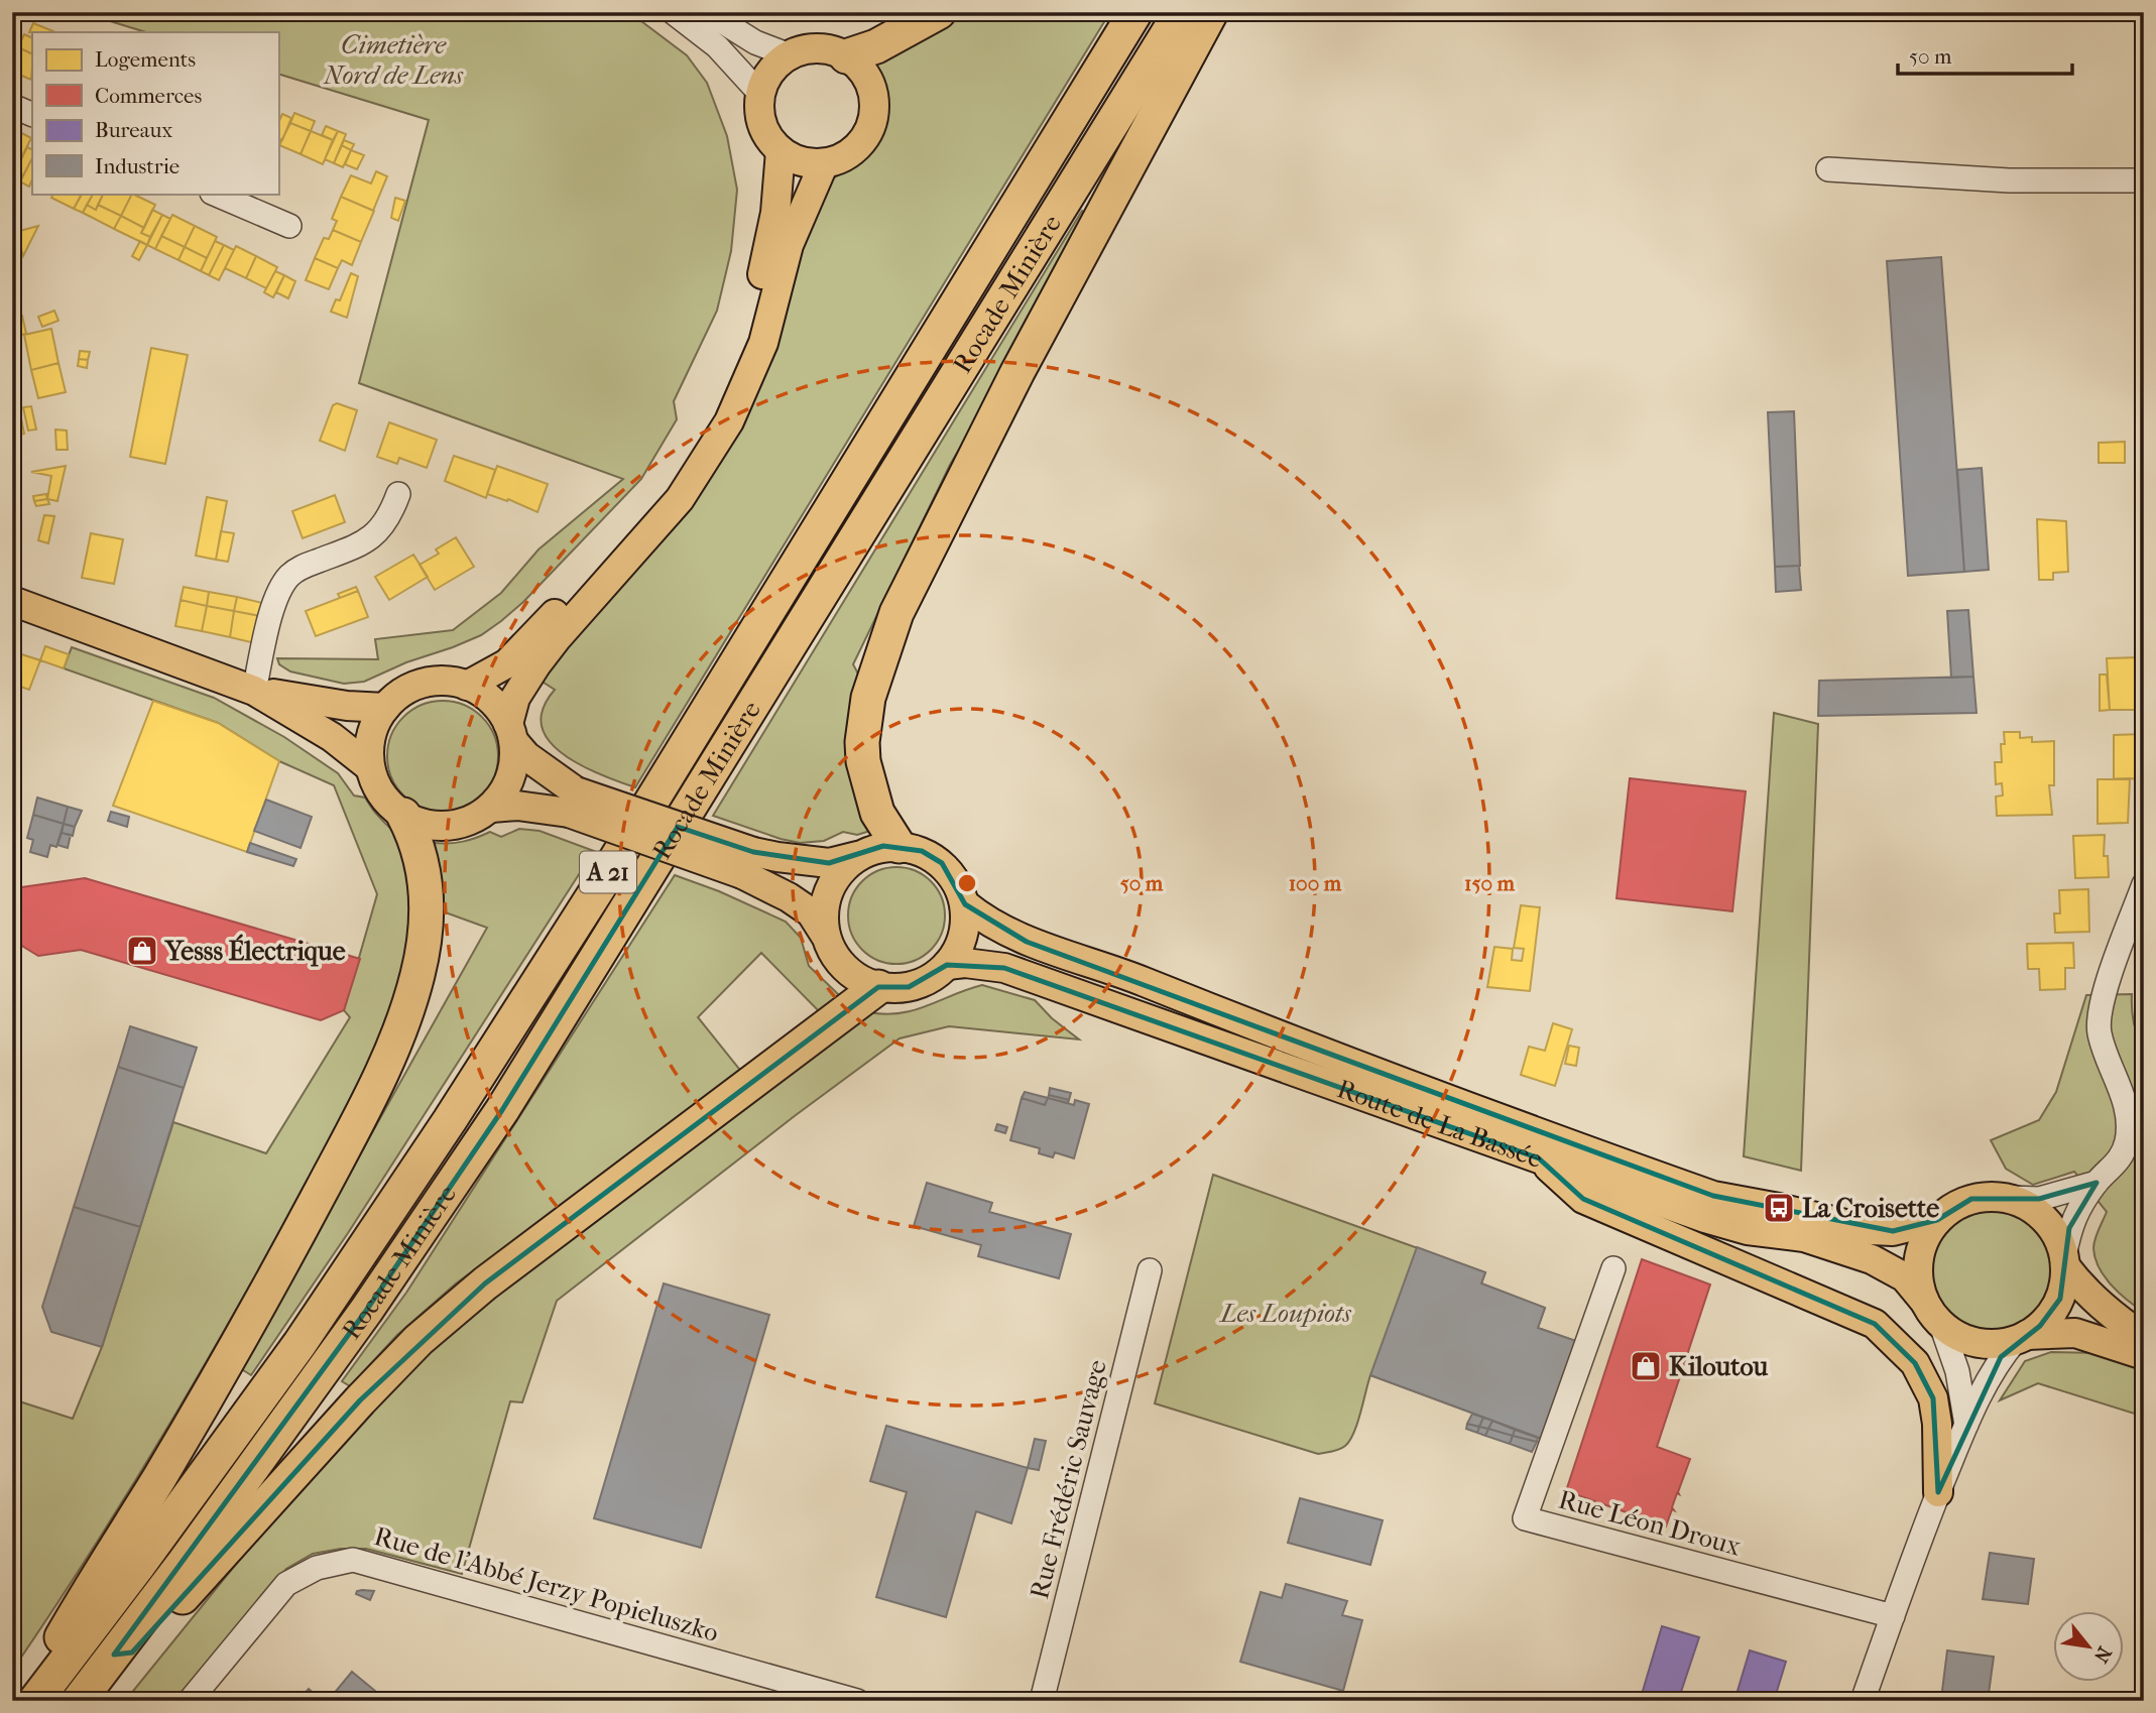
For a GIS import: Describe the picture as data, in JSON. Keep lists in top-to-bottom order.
{
  "streets": {
    "highway": ["Rocade Minière", "A 21"],
    "main road": ["Route de La Bassée"],
    "street": ["Rue Frédéric Sauvage", "Rue Léon Droux", "Rue de l'Abbé Jerzy Popieluszko"]
  },
  "parks": ["Cimetière Nord de Lens", "Les Loupiots"],
  "places": {
    "shop": ["Yesss Électrique", "Kiloutou"],
    "bus stop": ["La Croisette"]
  },
  "legend": [
    "Logements",
    "Commerces",
    "Bureaux",
    "Industrie"
  ],
  "scale_bar": "50 m",
  "north": "bottom right",
  "rings": ["50 m", "100 m", "150 m"]
}
